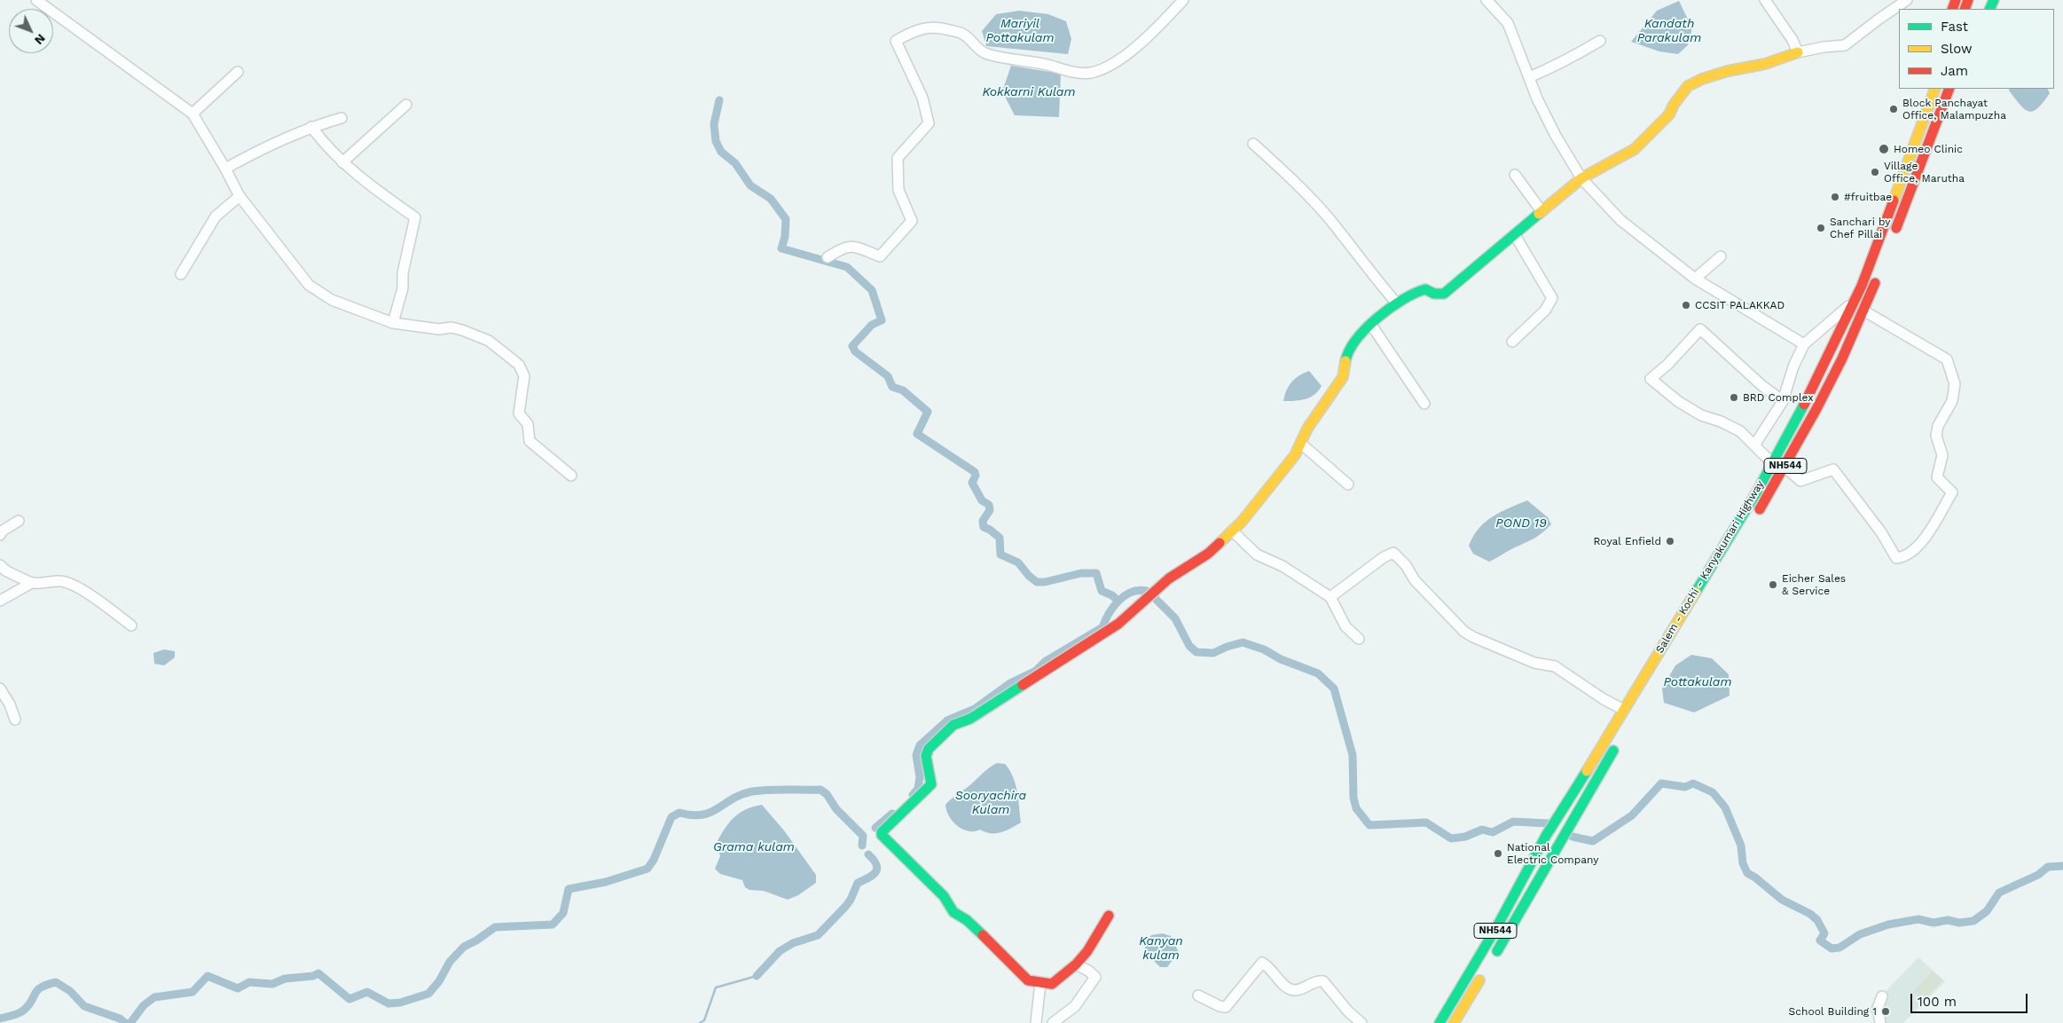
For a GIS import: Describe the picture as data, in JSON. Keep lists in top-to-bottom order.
{
  "streets": {
    "main road": ["NH544", "Salem - Kochi - Kanyakumari Highway"]
  },
  "water": [
    "Mariyil Pottakulam",
    "Kandath Parakulam",
    "Kokkarni Kulam",
    "POND 19",
    "Pottakulam",
    "Sooryachira Kulam",
    "Grama kulam",
    "Kanyan kulam"
  ],
  "places": [
    "Block Panchayat Office, Malampuzha",
    "Homeo Clinic",
    "Village Office, Marutha",
    "#fruitbae",
    "Sanchari by Chef Pillai",
    "CCSIT PALAKKAD",
    "BRD Complex",
    "Royal Enfield",
    "Eicher Sales & Service",
    "National Electric Company",
    "School Building 1"
  ],
  "legend": ["Fast", "Slow", "Jam"],
  "scale_bar": "100 m",
  "north": "bottom right"
}
